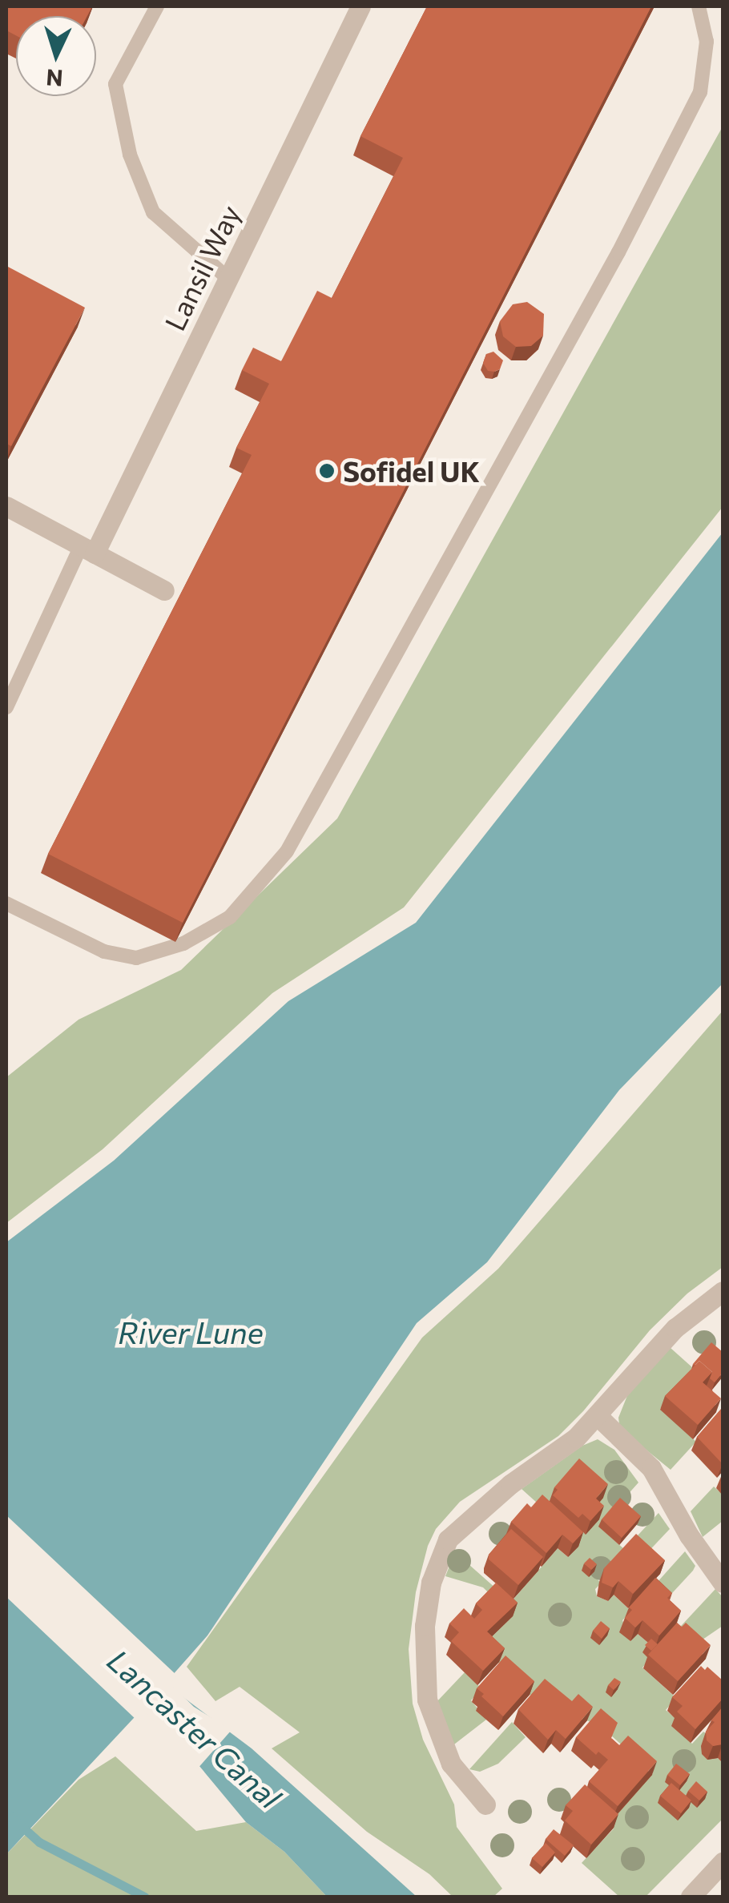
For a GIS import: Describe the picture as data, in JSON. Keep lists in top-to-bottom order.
{
  "streets": {
    "street": ["Lansil Way"]
  },
  "water": ["River Lune", "Lancaster Canal"],
  "places": ["Sofidel UK"],
  "north": "bottom"
}
